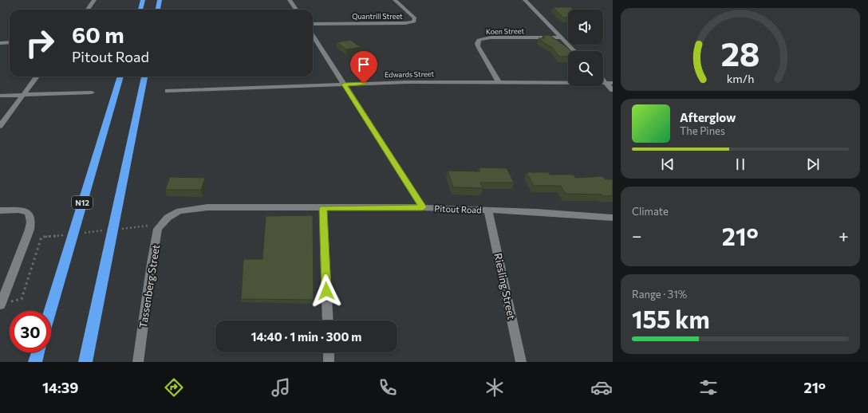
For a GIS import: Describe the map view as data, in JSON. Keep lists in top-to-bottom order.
{
  "streets": {
    "highway": ["N12"],
    "street": [
      "Quantrill Street",
      "Koen Street",
      "Edwards Street",
      "Pitout Road",
      "Tassenberg Street",
      "Riesling Street"
    ]
  },
  "crossings": [
    ["Koen Street", "Edwards Street"],
    ["Pitout Road", "Tassenberg Street"],
    ["Pitout Road", "Riesling Street"]
  ],
  "page": {
    "turn": ["60 m", "Pitout Road"],
    "song": ["Afterglow", "The Pines"],
    "tile": [
      "Climate",
      ["Range · 31%", "155 km"]
    ],
    "heat": ["−", "21°", "+"],
    "limit": "30",
    "trip": "14:40 · 1 min · 300 m",
    "tabs": ["14:39", "21°"],
    "gauge": ["28", "km/h"]
  }
}
